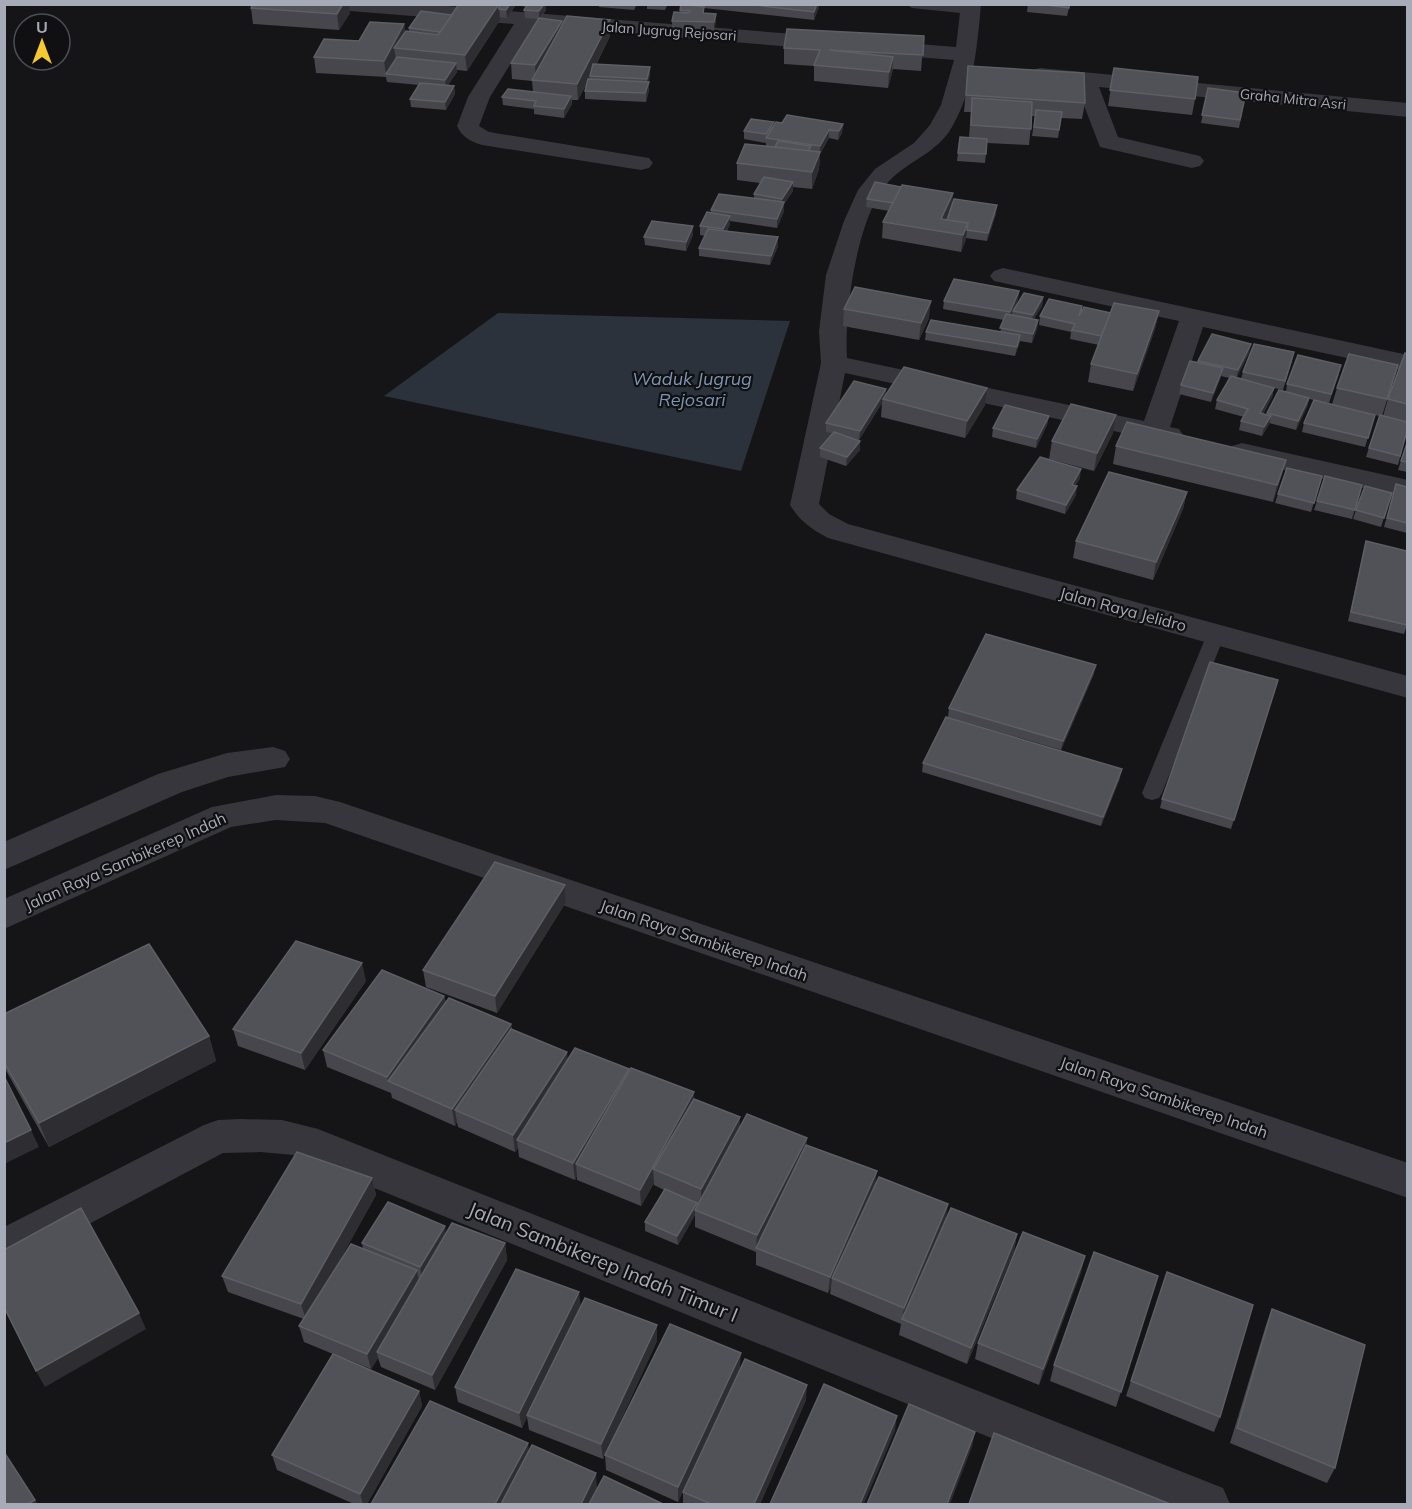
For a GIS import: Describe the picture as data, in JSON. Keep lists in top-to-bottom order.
{
  "streets": {
    "street": [
      "Jalan Jugrug Rejosari",
      "Graha Mitra Asri",
      "Jalan Raya Jelidro",
      "Jalan Raya Sambikerep Indah",
      "Jalan Sambikerep Indah Timur I"
    ]
  },
  "water": ["Waduk Jugrug Rejosari"],
  "north": "top"
}
